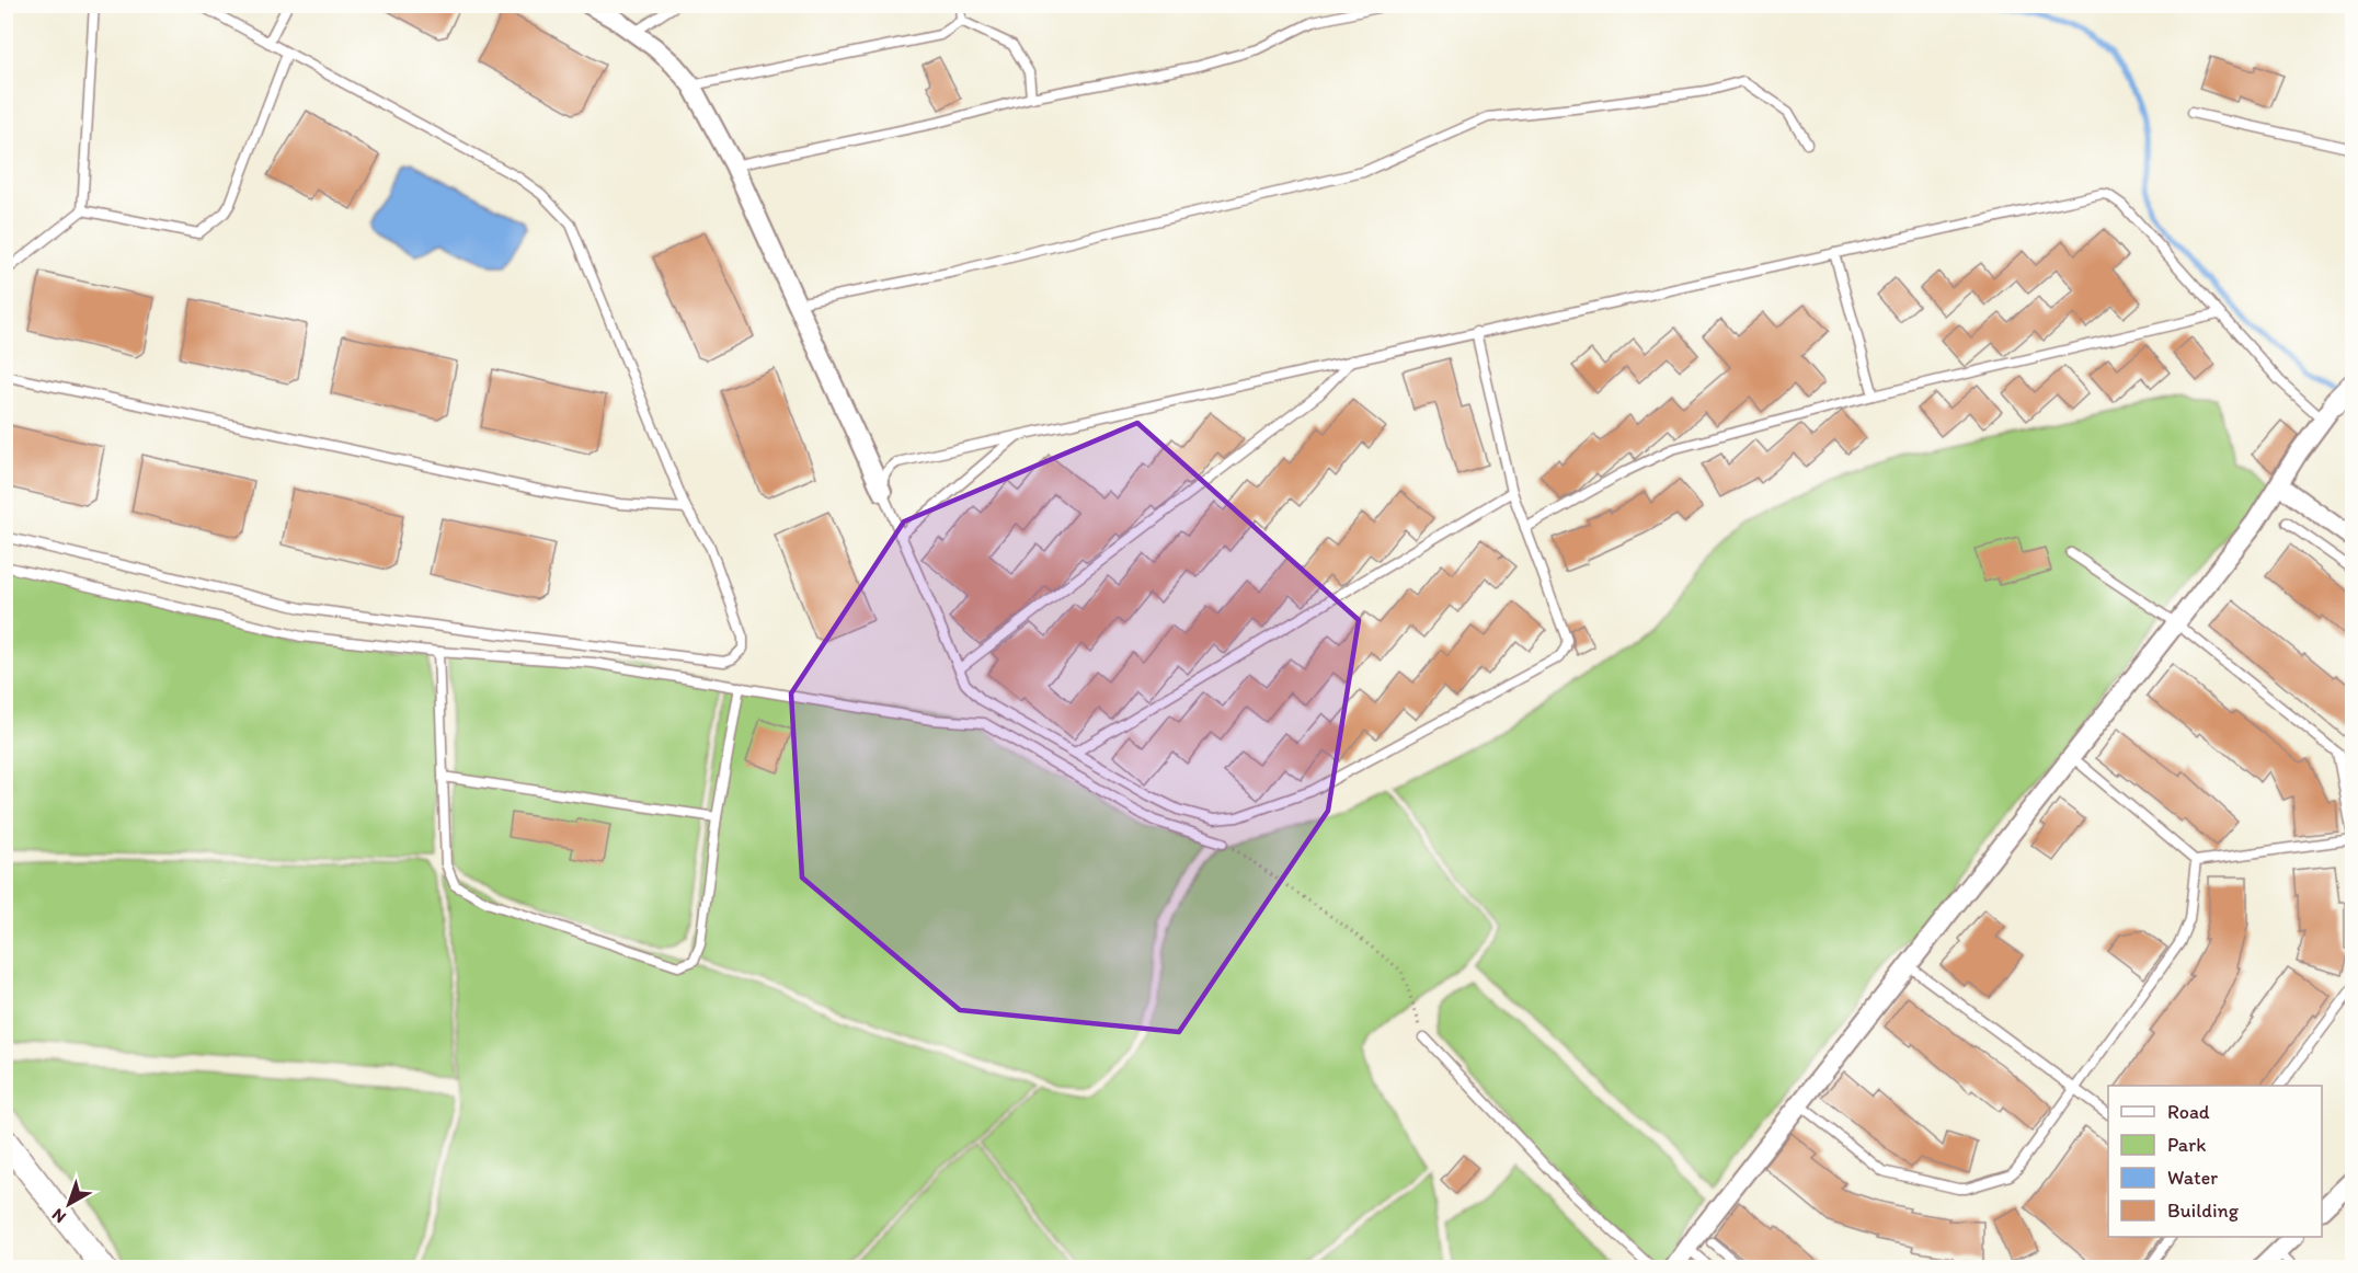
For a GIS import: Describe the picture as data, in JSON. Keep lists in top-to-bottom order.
{
  "legend": [
    "Road",
    "Park",
    "Water",
    "Building"
  ],
  "north": "bottom left"
}
